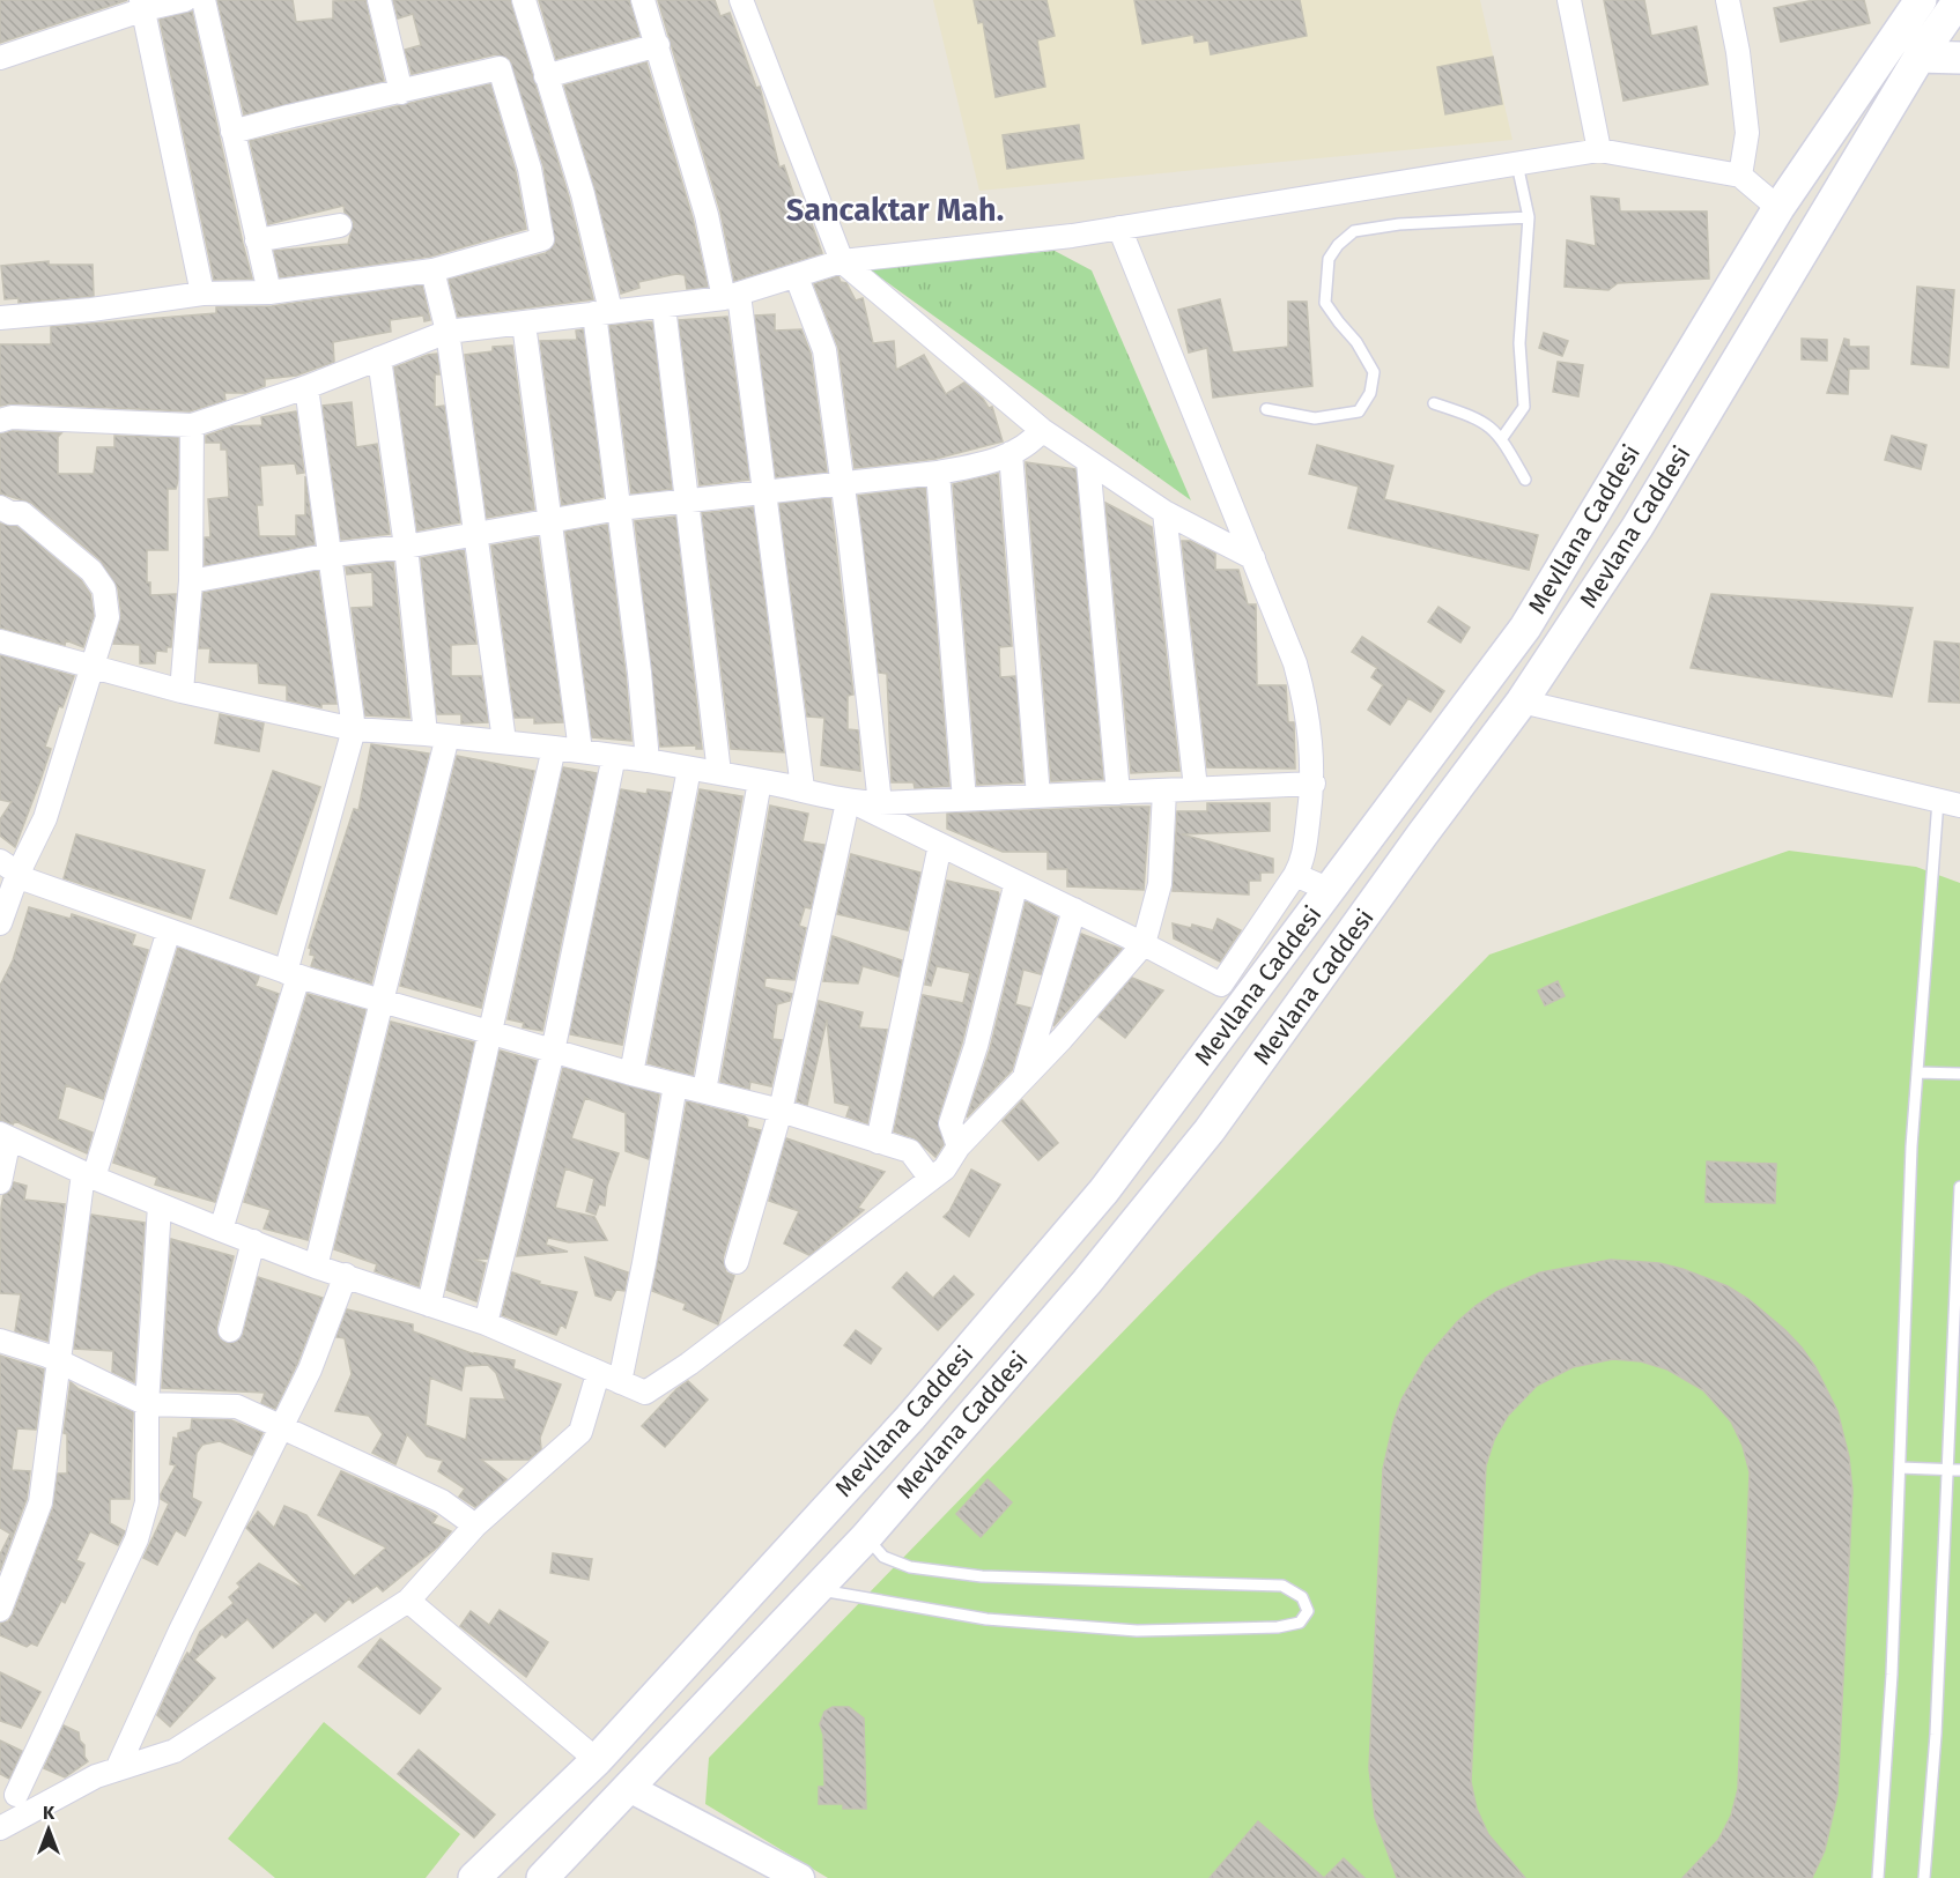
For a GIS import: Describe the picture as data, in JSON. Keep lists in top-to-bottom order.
{
  "streets": {
    "main road": ["Mevlana Caddesi", "Mevllana Caddesi"]
  },
  "districts": ["Sancaktar Mah."],
  "north": "top"
}
